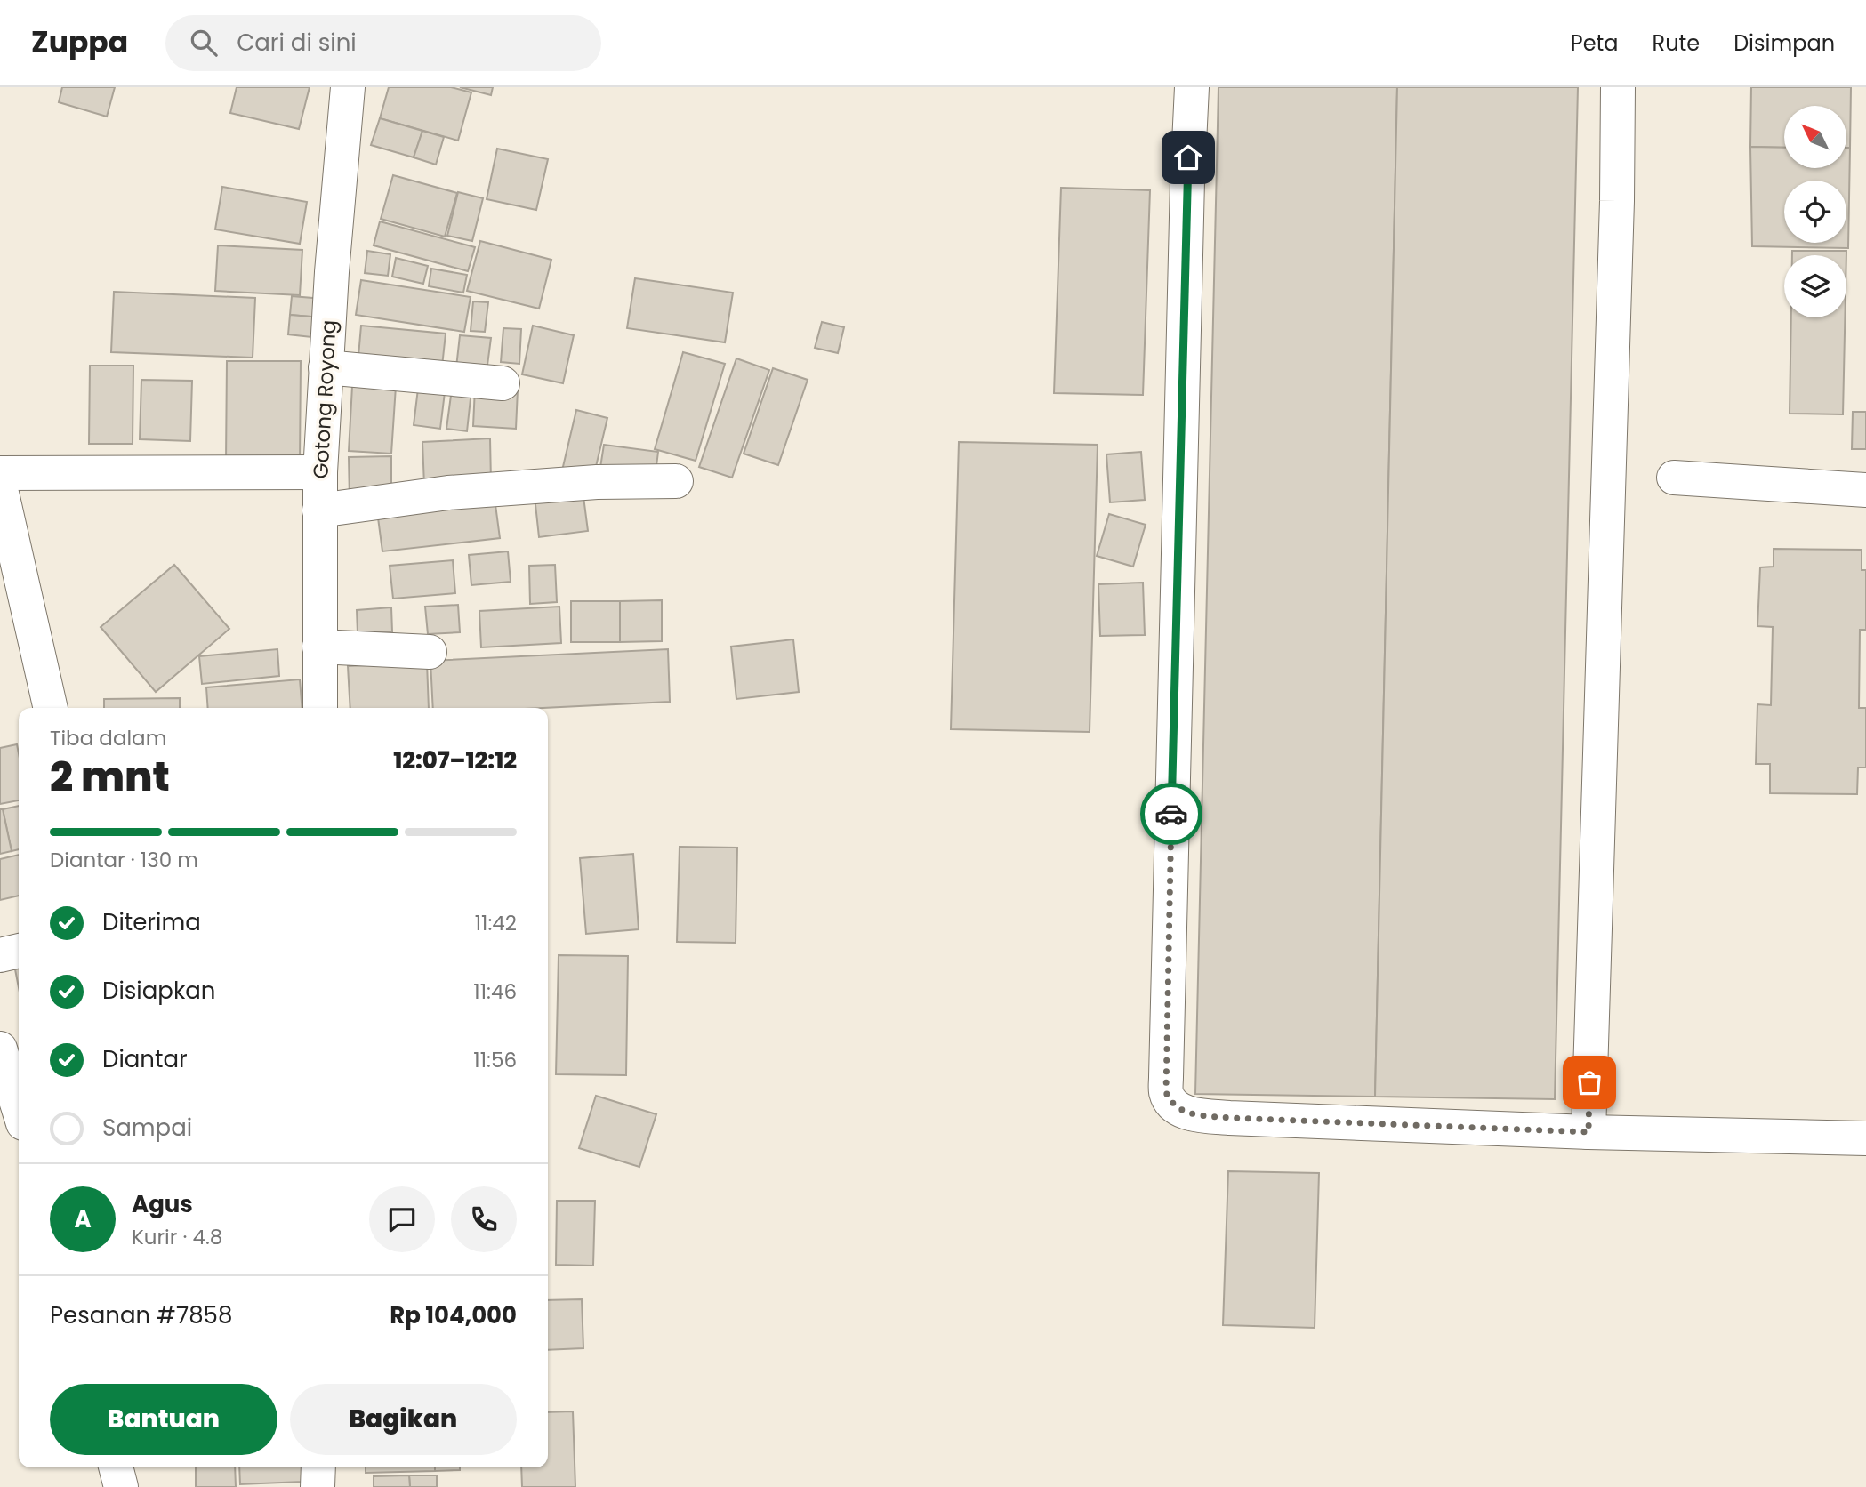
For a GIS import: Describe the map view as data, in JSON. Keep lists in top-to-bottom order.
{
  "streets": {
    "street": ["Gotong Royong"]
  },
  "north": "top left",
  "page": {
    "header": "Zuppa",
    "search": "Cari di sini",
    "nav": ["Peta", "Rute", "Disimpan"],
    "heading": ["2 mnt", "Tiba dalam", "12:07–12:12"],
    "panel": [
      "Agus",
      "Kurir · 4.8",
      "Pesanan #7858",
      "Rp 104,000"
    ],
    "bar": "Diantar · 130 m",
    "list": [
      ["Diterima", "11:42"],
      ["Disiapkan", "11:46"],
      ["Diantar", "11:56"],
      "Sampai"
    ],
    "round": "A",
    "buttons": ["Bantuan", "Bagikan"]
  }
}
